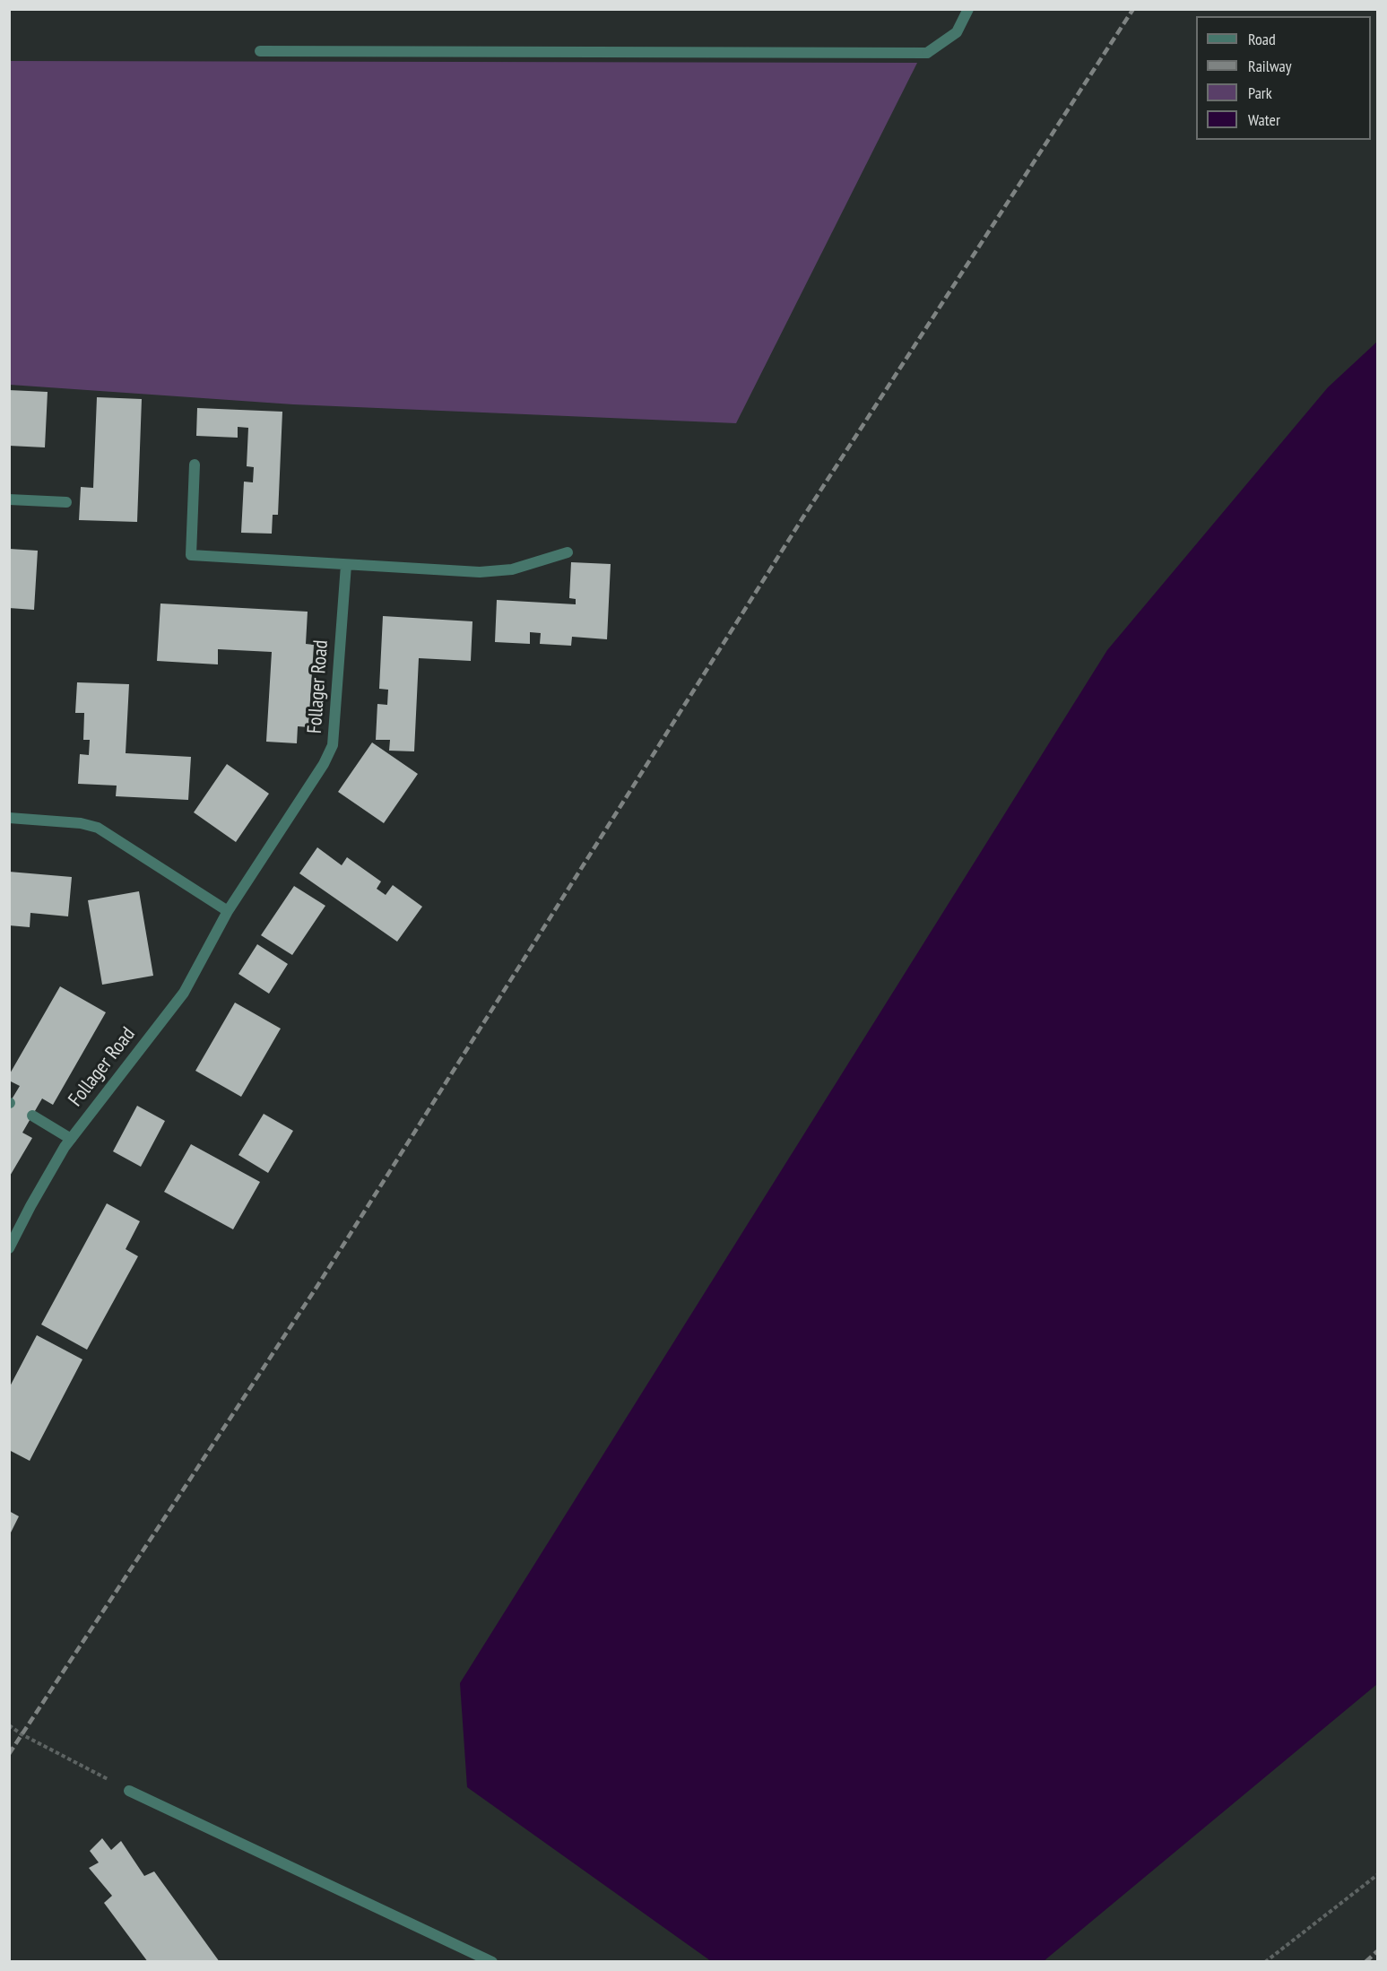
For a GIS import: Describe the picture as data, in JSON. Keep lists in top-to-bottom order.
{
  "streets": {
    "street": ["Follager Road"]
  },
  "legend": [
    "Road",
    "Railway",
    "Park",
    "Water"
  ]
}
